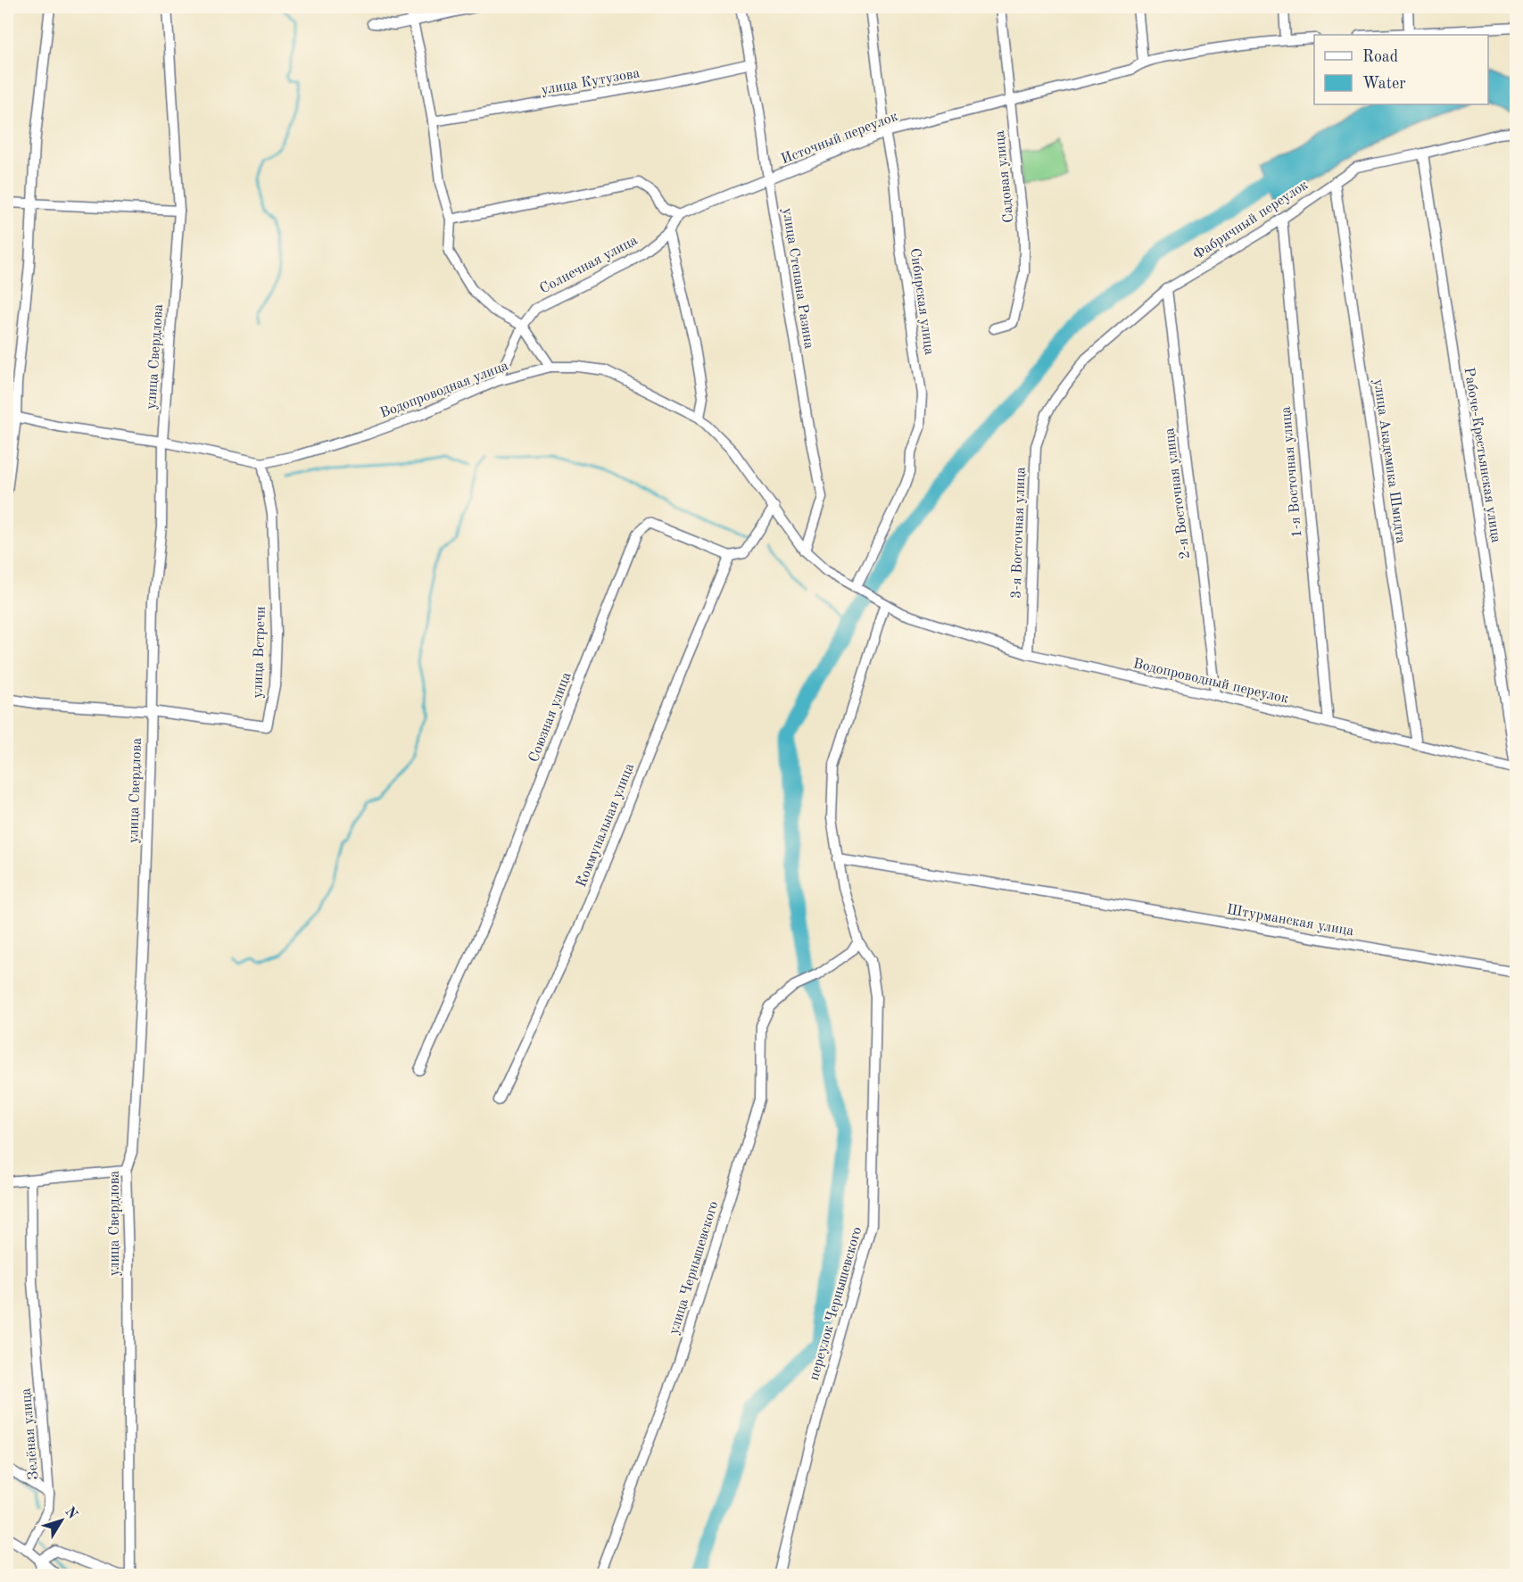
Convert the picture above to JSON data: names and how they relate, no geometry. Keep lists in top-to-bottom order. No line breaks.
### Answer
{"streets":{"street":["улица Кутузова","Источный переулок","Садовая улица","Фабричный переулок","Солнечная улица","улица Степана Разина","Сибирская улица","улица Свердлова","Водопроводная улица","Рабоче-Крестьянская улица","улица Академика Шмидта","1-я Восточная улица","2-я Восточная улица","3-я Восточная улица","улица Встречи","Водопроводный переулок","Союзная улица","Коммунальная улица","Штурманская улица","улица Чернышевского","переулок Чернышевского","Зелёная улица"]},"crossings":[["улица Кутузова","улица Степана Разина"],["Источный переулок","Садовая улица"],["Источный переулок","Солнечная улица"],["Источный переулок","улица Степана Разина"],["Источный переулок","Сибирская улица"],["Фабричный переулок","Рабоче-Крестьянская улица"],["Фабричный переулок","улица Академика Шмидта"],["Фабричный переулок","1-я Восточная улица"],["Фабричный переулок","2-я Восточная улица"],["Фабричный переулок","3-я Восточная улица"],["Солнечная улица","Водопроводная улица"],["улица Степана Разина","Водопроводная улица"],["Сибирская улица","Водопроводная улица"],["улица Свердлова","Водопроводная улица"],["улица Свердлова","улица Встречи"],["Водопроводная улица","улица Встречи"],["Водопроводная улица","Водопроводный переулок"],["Водопроводная улица","переулок Чернышевского"],["Рабоче-Крестьянская улица","Водопроводный переулок"],["улица Академика Шмидта","Водопроводный переулок"],["1-я Восточная улица","Водопроводный переулок"],["2-я Восточная улица","Водопроводный переулок"],["3-я Восточная улица","Водопроводный переулок"],["Союзная улица","Коммунальная улица"],["Штурманская улица","переулок Чернышевского"],["улица Чернышевского","переулок Чернышевского"]],"legend":["Road","Water"],"north":"top right"}
